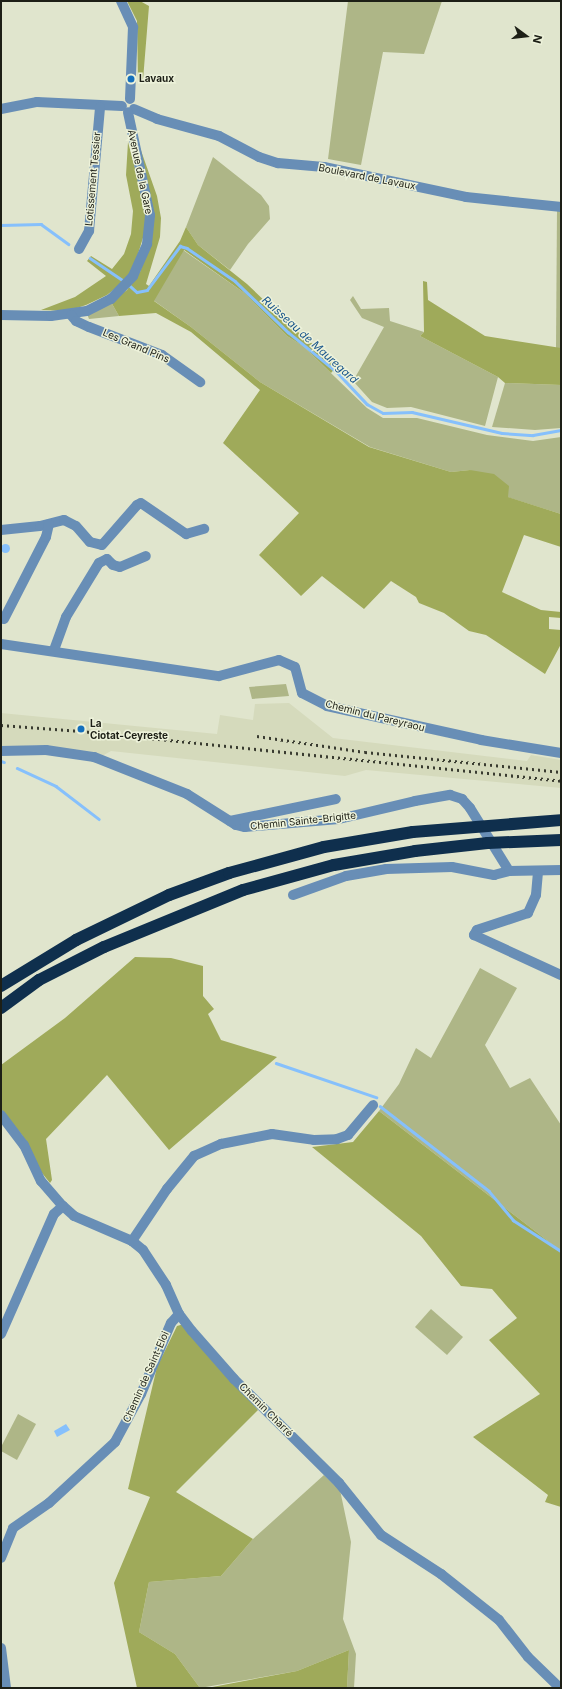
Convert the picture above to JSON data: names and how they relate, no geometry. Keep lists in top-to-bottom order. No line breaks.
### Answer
{"streets":{"street":["Avenue de la Gare","Boulevard de Lavaux","Lotissement Tessier","Les Grand Pins","Chemin du Pareyraou","Chemin Sainte-Brigitte","Chemin de Saint-Eloi","Chemin Charré"]},"crossings":[["Avenue de la Gare","Boulevard de Lavaux"],["Avenue de la Gare","Les Grand Pins"],["Boulevard de Lavaux","Lotissement Tessier"],["Chemin de Saint-Eloi","Chemin Charré"]],"water":["Ruisseau de Mauregard"],"places":["Lavaux","La Ciotat-Ceyreste"],"north":"right"}
